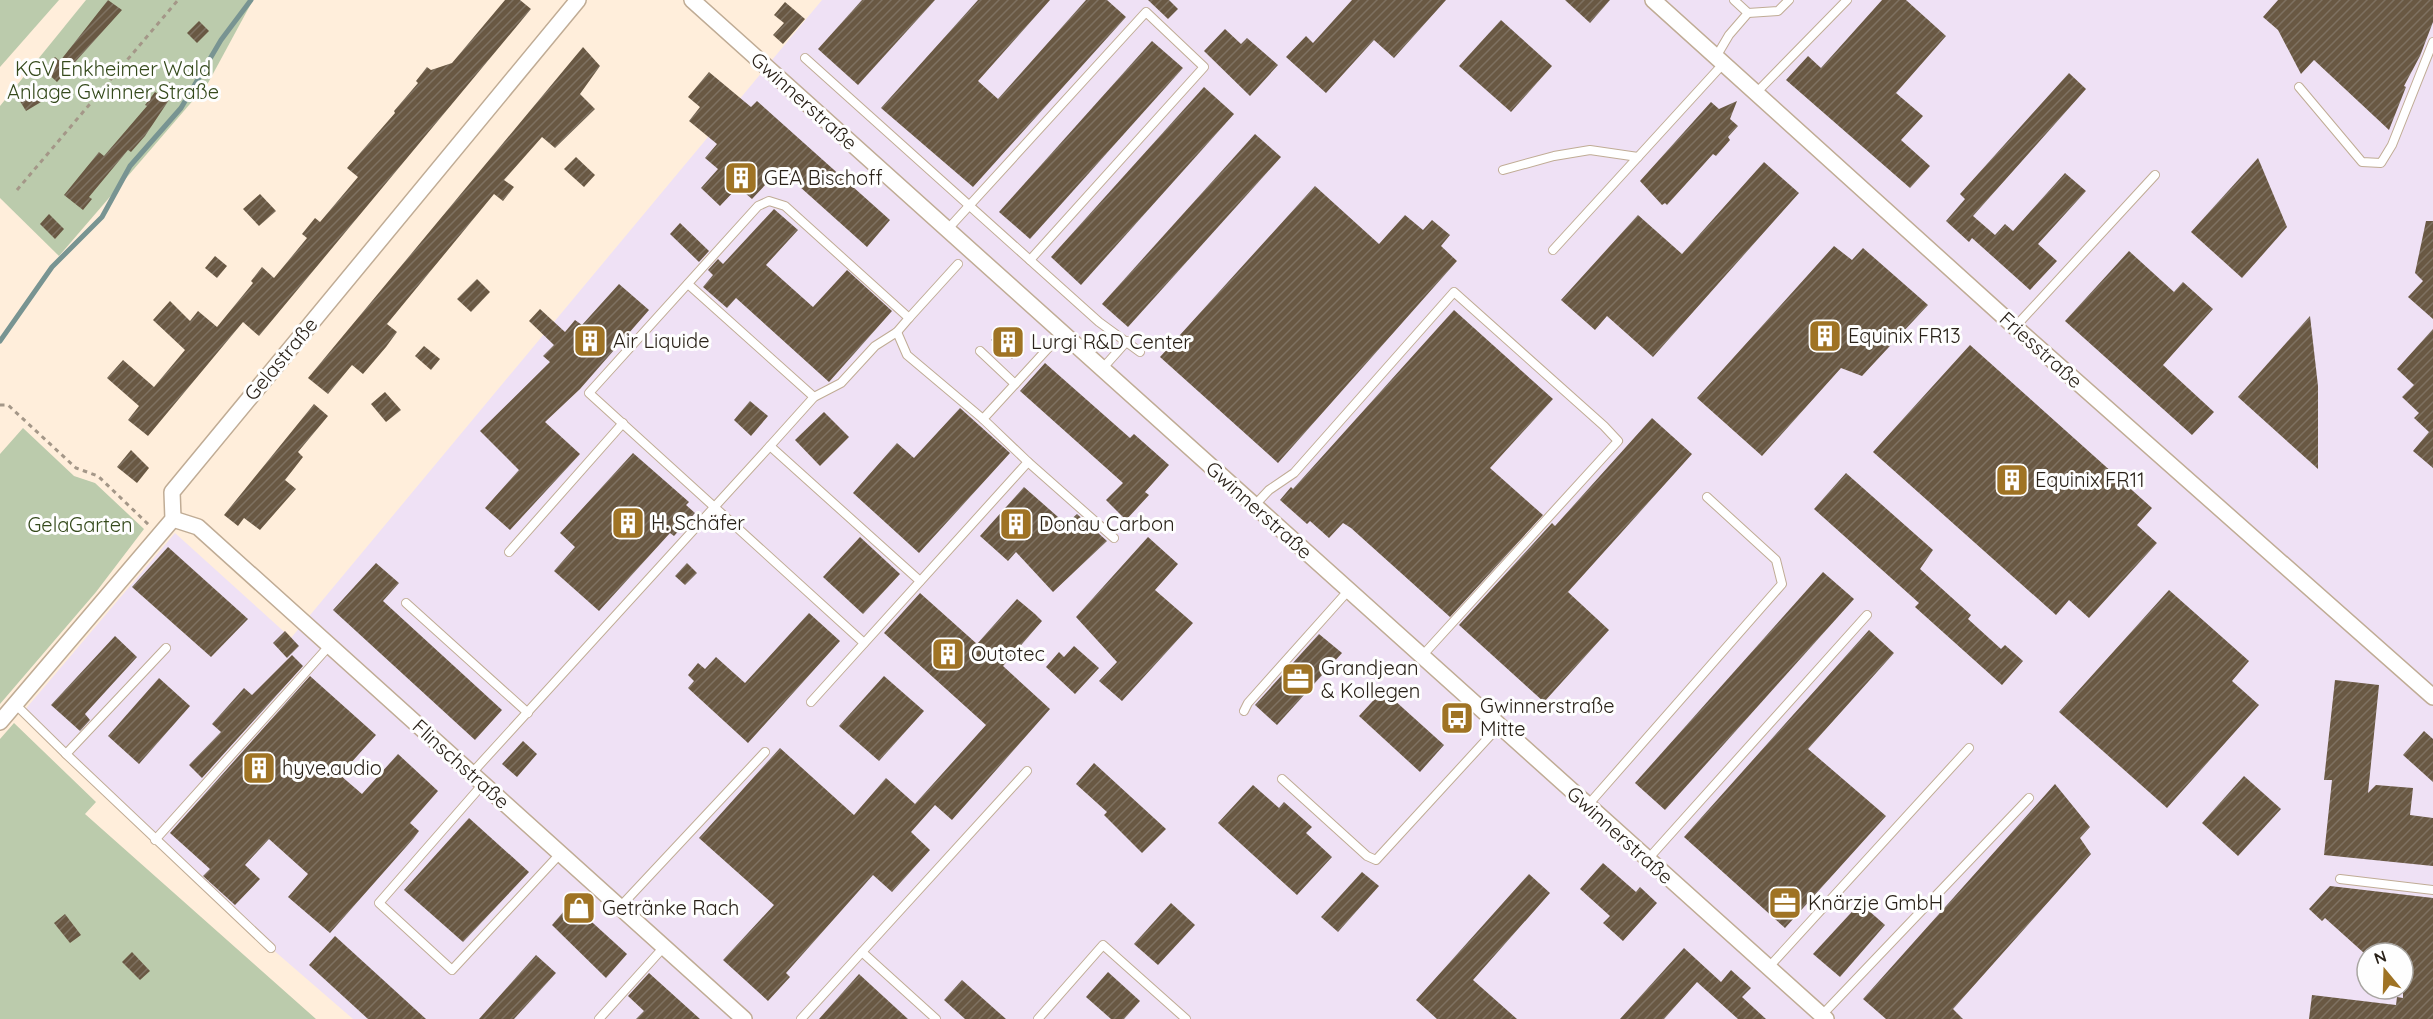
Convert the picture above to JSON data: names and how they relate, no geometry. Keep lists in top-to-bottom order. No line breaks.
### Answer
{"streets":{"street":["Gwinnerstraße","Friesstraße","Gelastraße","Flinschstraße"]},"crossings":[["Gelastraße","Flinschstraße"]],"parks":["KGV Enkheimer Wald Anlage Gwinner Straße","GelaGarten"],"places":{"building":["GEA Bischoff","Equinix FR13","Air Liquide","Lurgi R&D Center","Equinix FR11","H. Schäfer","Donau Carbon","Outotec","hyve.audio"],"office":["Grandjean & Kollegen","Knärzje GmbH"],"bus stop":["Gwinnerstraße Mitte"],"shop":["Getränke Rach"]},"north":"top"}
